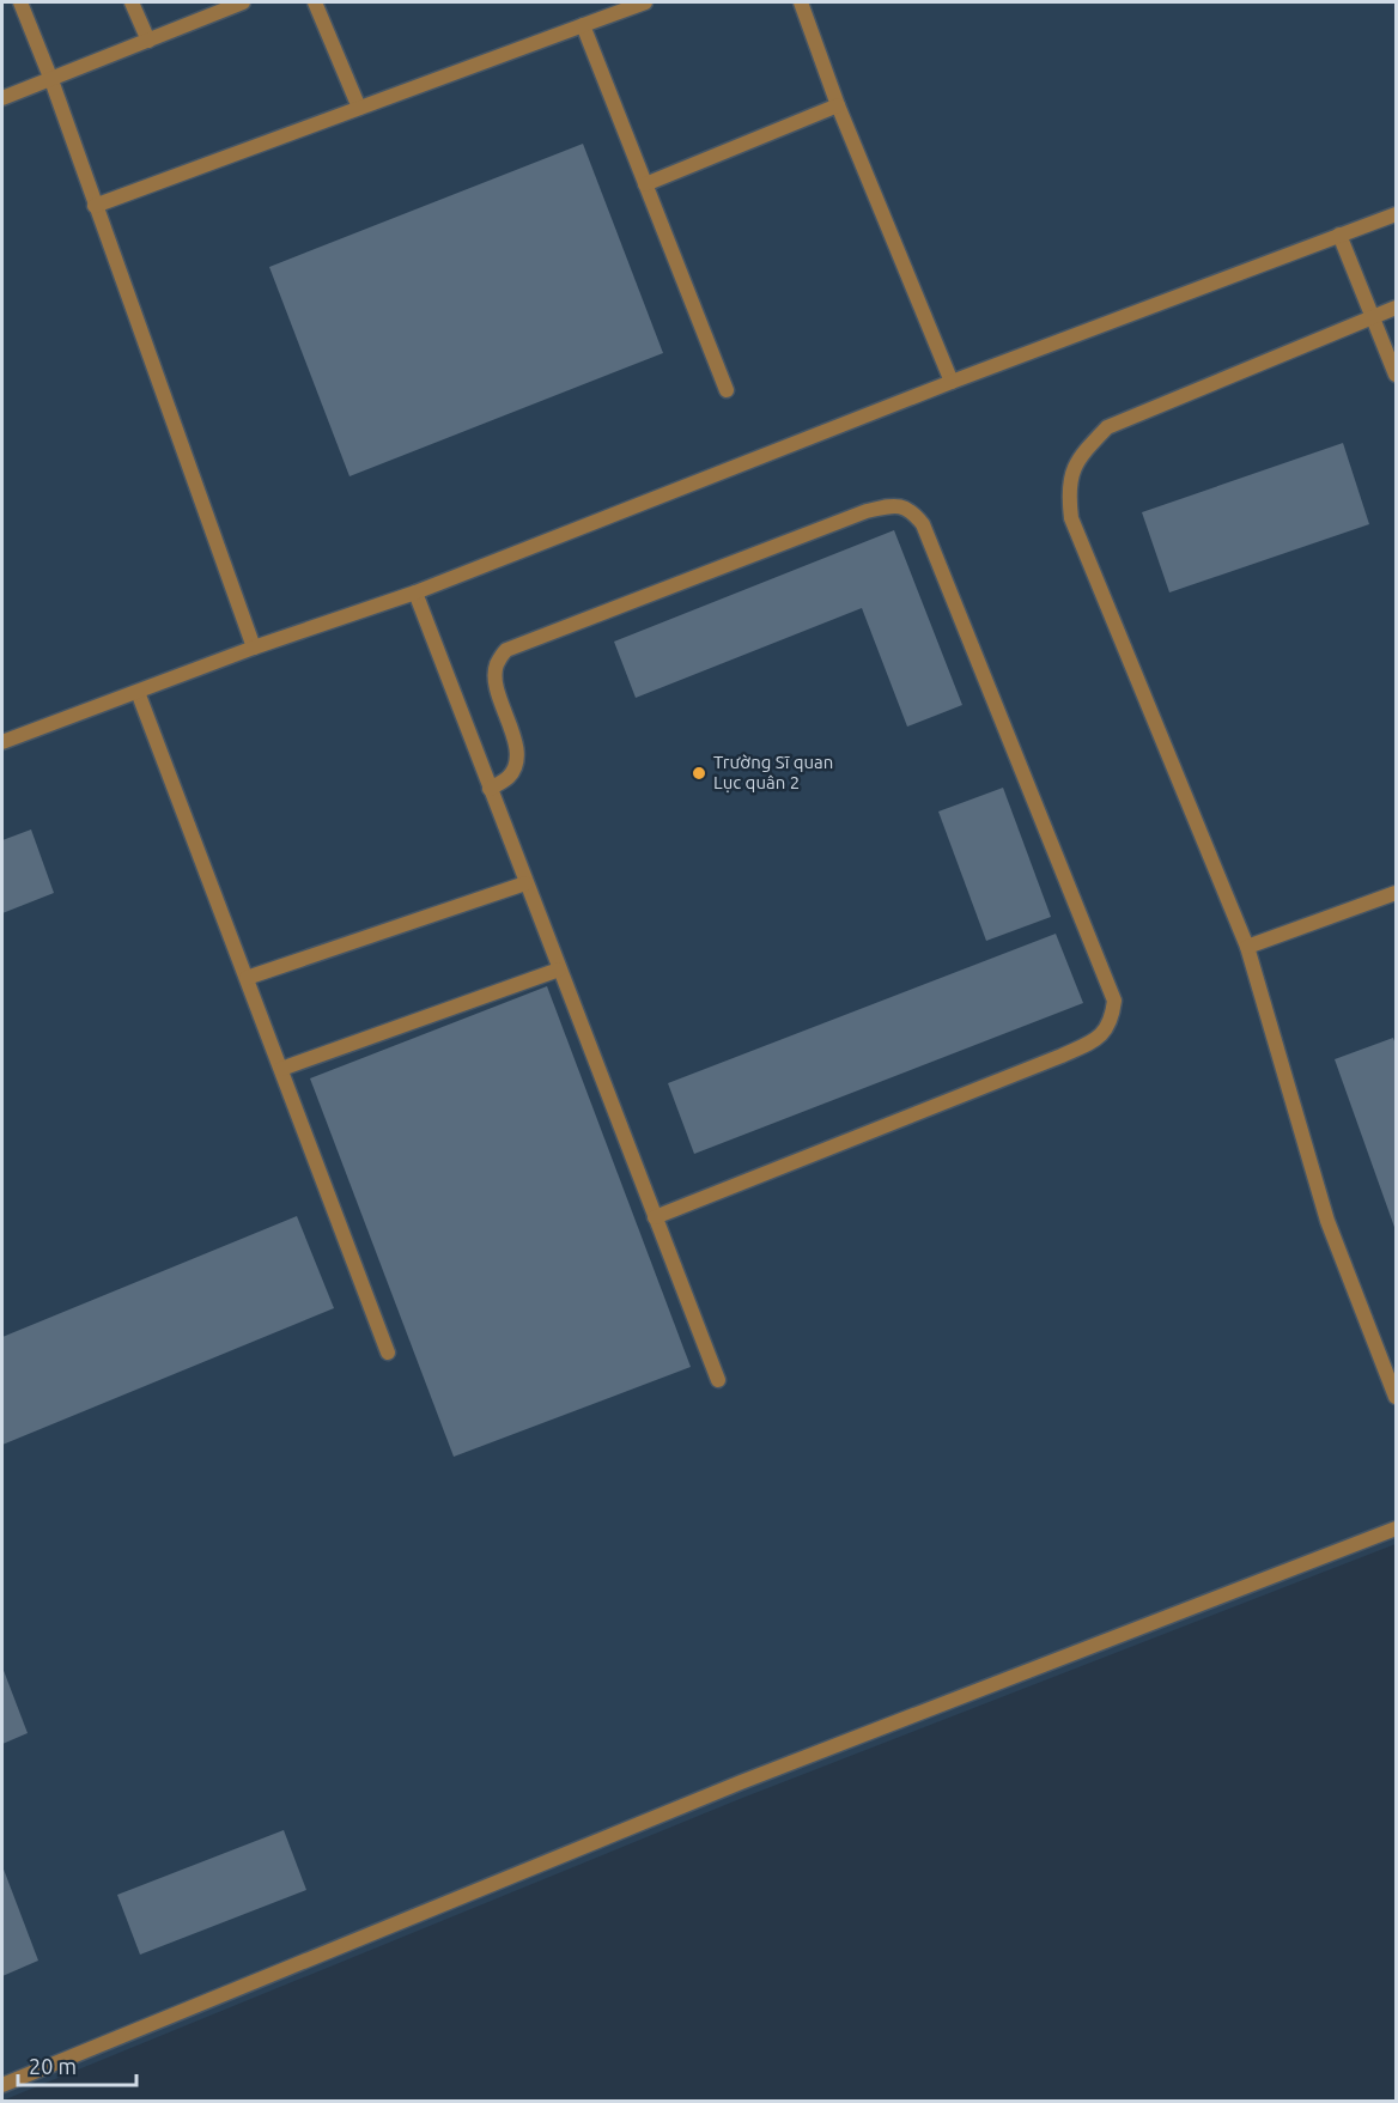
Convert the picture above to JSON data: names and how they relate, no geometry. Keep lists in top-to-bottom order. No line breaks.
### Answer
{"places":["Trường Sĩ quan Lục quân 2"],"scale_bar":"20 m"}
